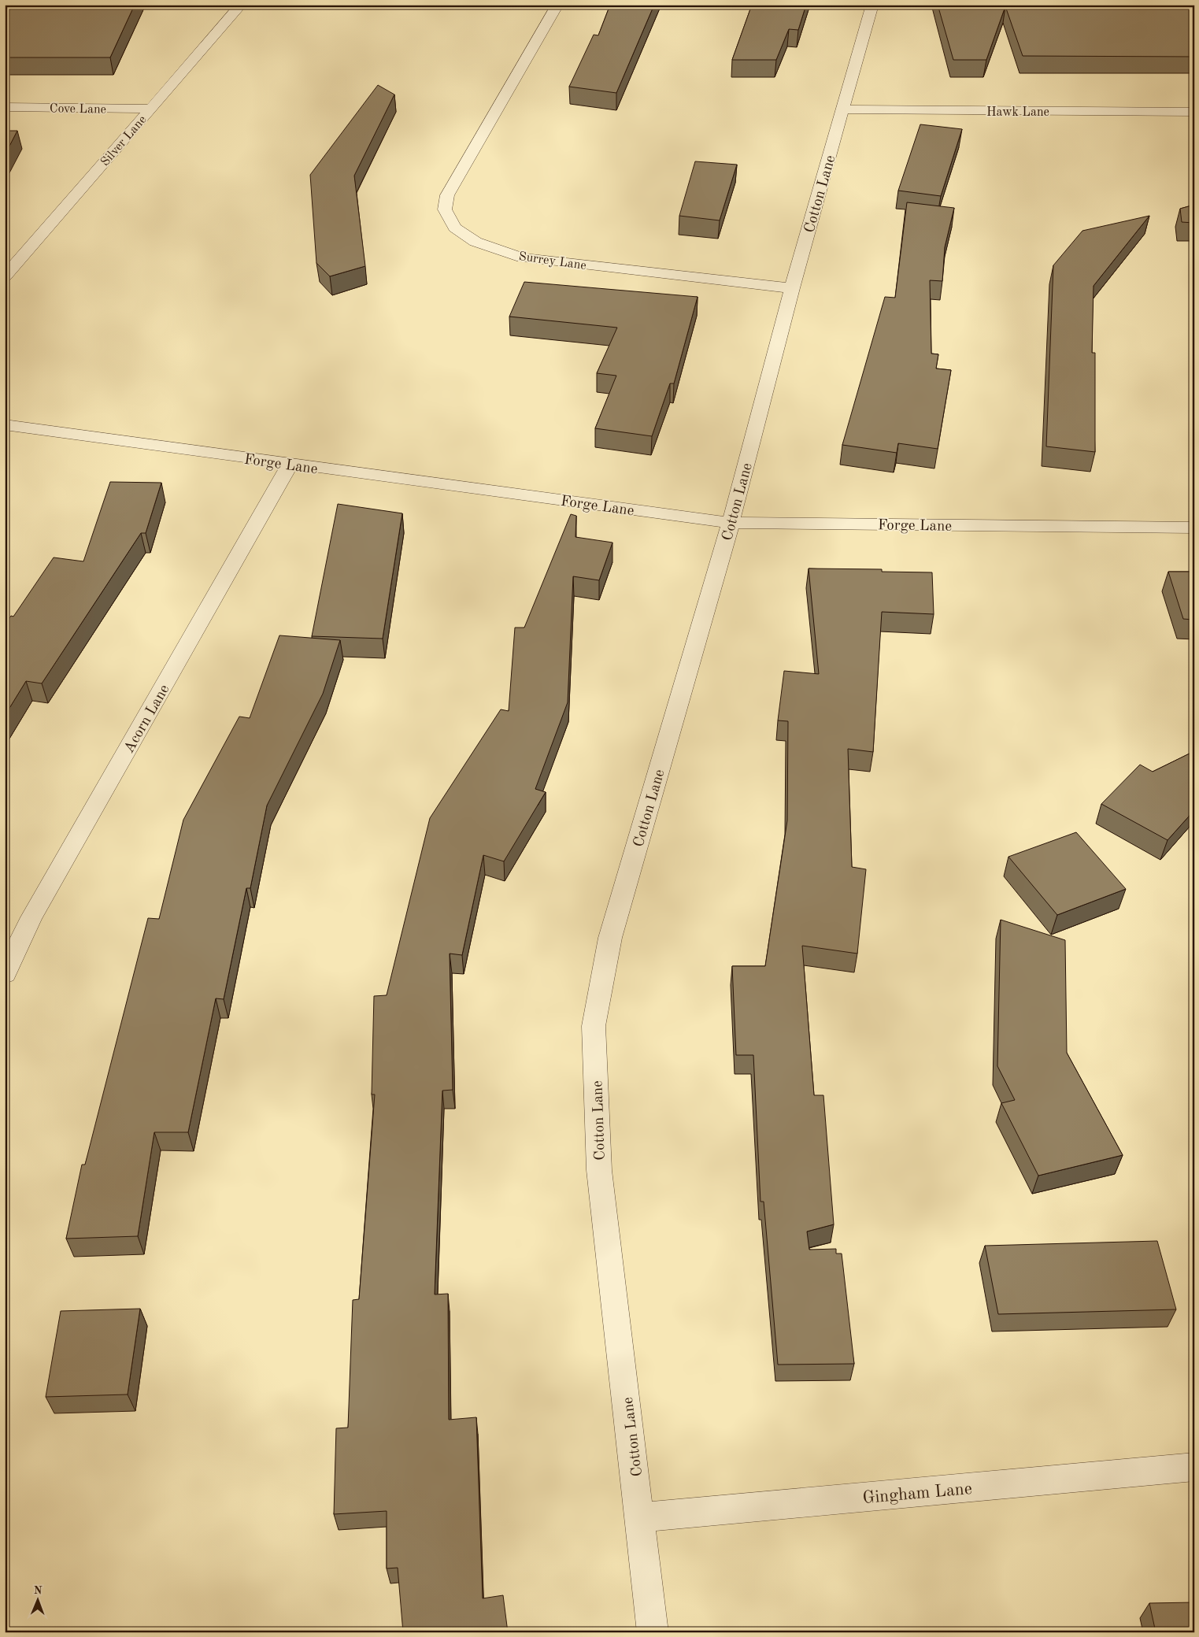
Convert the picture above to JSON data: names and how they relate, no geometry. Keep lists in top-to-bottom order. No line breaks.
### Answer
{"streets":{"street":["Cove Lane","Hawk Lane","Silver Lane","Cotton Lane","Surrey Lane","Forge Lane","Acorn Lane","Gingham Lane"]},"crossings":[["Cove Lane","Silver Lane"],["Hawk Lane","Cotton Lane"],["Cotton Lane","Surrey Lane"],["Cotton Lane","Forge Lane"],["Cotton Lane","Gingham Lane"],["Forge Lane","Acorn Lane"]],"north":"top"}
